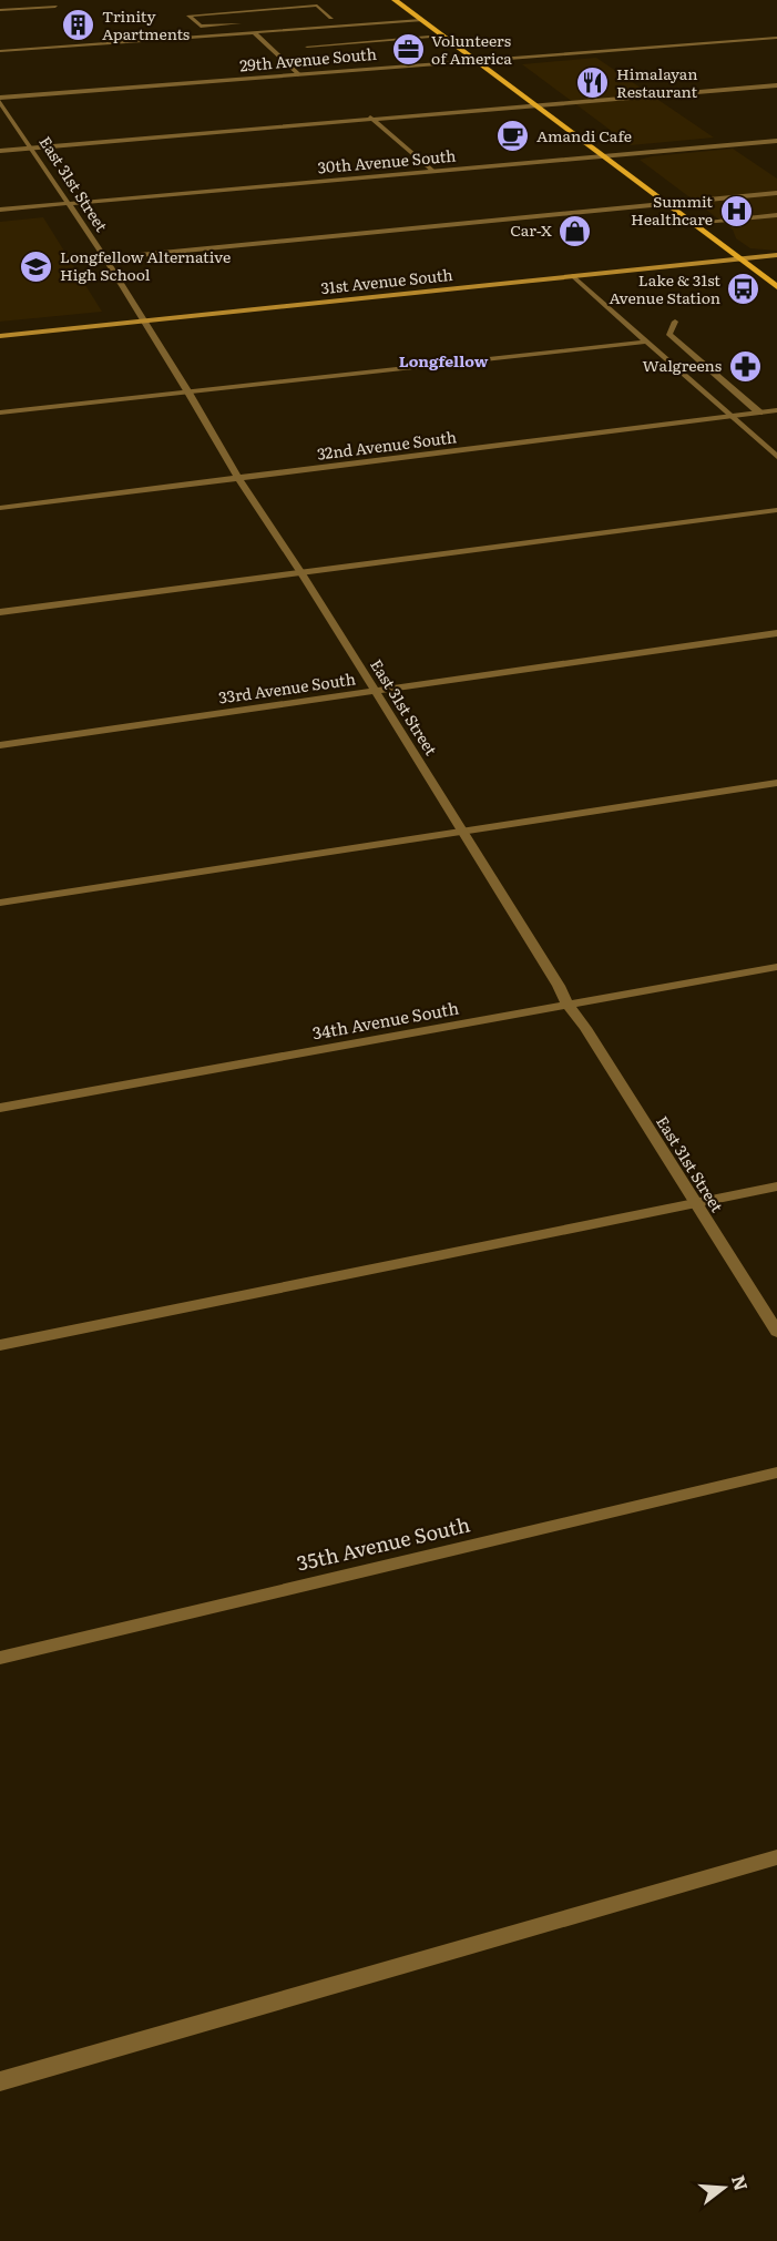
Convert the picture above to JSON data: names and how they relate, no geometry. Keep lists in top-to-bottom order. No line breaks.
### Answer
{"streets":{"street":["29th Avenue South","30th Avenue South","East 31st Street","31st Avenue South","32nd Avenue South","33rd Avenue South","34th Avenue South","35th Avenue South"]},"crossings":[["29th Avenue South","East 31st Street"],["30th Avenue South","East 31st Street"],["East 31st Street","31st Avenue South"],["East 31st Street","32nd Avenue South"],["East 31st Street","33rd Avenue South"],["East 31st Street","34th Avenue South"]],"districts":["Longfellow"],"places":{"building":["Trinity Apartments"],"office":["Volunteers of America"],"restaurant":["Himalayan Restaurant"],"cafe":["Amandi Cafe"],"hospital":["Summit Healthcare"],"shop":["Car-X"],"school or university":["Longfellow Alternative High School"],"bus stop":["Lake & 31st Avenue Station"],"pharmacy":["Walgreens"]},"north":"right"}
